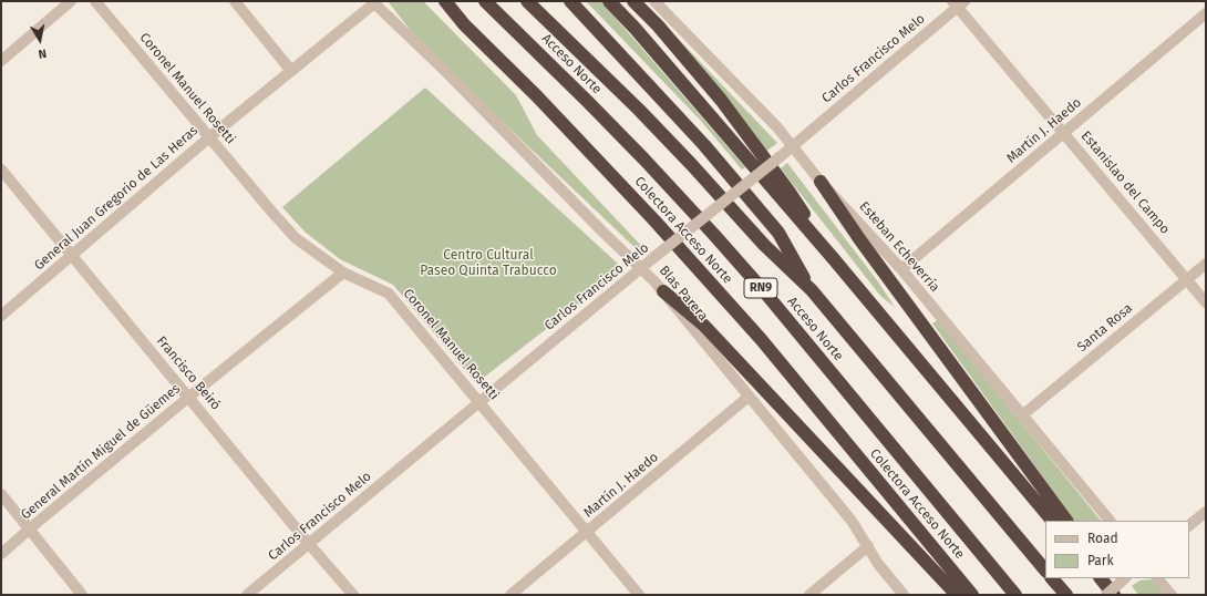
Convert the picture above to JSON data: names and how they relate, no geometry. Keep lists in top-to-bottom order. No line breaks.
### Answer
{"streets":{"highway":["Acceso Norte","Colectora Acceso Norte","RN9"],"street":["Carlos Francisco Melo","Coronel Manuel Rosetti","Martín J. Haedo","Estanislao del Campo","General Juan Gregorio de Las Heras","Esteban Echeverría","Blas Parera","Santa Rosa","Francisco Beiró","General Martín Miguel de Güemes"]},"crossings":[["Carlos Francisco Melo","Coronel Manuel Rosetti"],["Carlos Francisco Melo","Estanislao del Campo"],["Carlos Francisco Melo","Esteban Echeverría"],["Carlos Francisco Melo","Blas Parera"],["Carlos Francisco Melo","Francisco Beiró"],["Coronel Manuel Rosetti","Martín J. Haedo"],["Coronel Manuel Rosetti","General Juan Gregorio de Las Heras"],["Coronel Manuel Rosetti","General Martín Miguel de Güemes"],["Martín J. Haedo","Estanislao del Campo"],["Martín J. Haedo","Esteban Echeverría"],["Martín J. Haedo","Blas Parera"],["Estanislao del Campo","Santa Rosa"],["General Juan Gregorio de Las Heras","Blas Parera"],["General Juan Gregorio de Las Heras","Francisco Beiró"],["Esteban Echeverría","Santa Rosa"],["Francisco Beiró","General Martín Miguel de Güemes"]],"parks":["Centro Cultural Paseo Quinta Trabucco"],"legend":["Road","Park"],"north":"bottom"}
